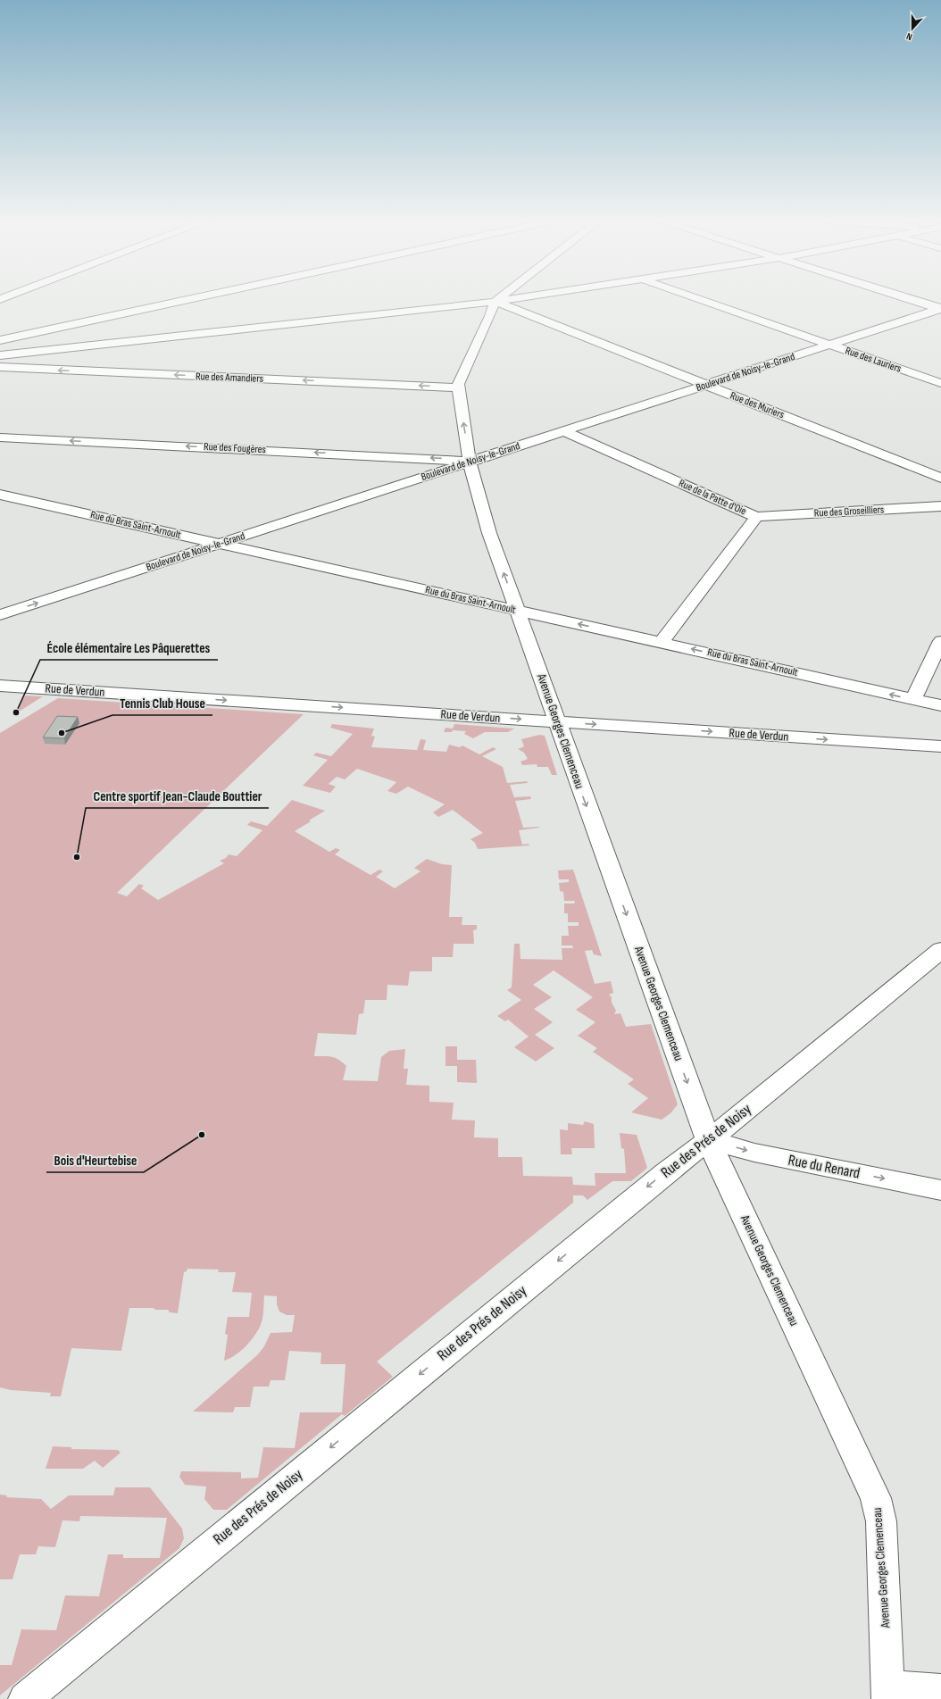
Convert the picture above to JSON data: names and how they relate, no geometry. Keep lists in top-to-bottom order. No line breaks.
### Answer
{"streets":{"street":["Rue des Lauriers","Boulevard de Noisy-le-Grand","Rue des Amandiers","Rue des Muriers","Rue des Fougères","Rue de la Patte d'Oie","Rue des Groseilliers","Rue du Bras Saint-Arnoult","Rue de Verdun","Avenue Georges Clemenceau","Rue des Prés de Noisy","Rue du Renard"]},"crossings":[["Rue des Lauriers","Boulevard de Noisy-le-Grand"],["Boulevard de Noisy-le-Grand","Rue des Muriers"],["Boulevard de Noisy-le-Grand","Rue des Fougères"],["Boulevard de Noisy-le-Grand","Rue de la Patte d'Oie"],["Boulevard de Noisy-le-Grand","Rue du Bras Saint-Arnoult"],["Boulevard de Noisy-le-Grand","Avenue Georges Clemenceau"],["Rue des Amandiers","Avenue Georges Clemenceau"],["Rue des Muriers","Avenue Georges Clemenceau"],["Rue des Fougères","Avenue Georges Clemenceau"],["Rue de la Patte d'Oie","Rue des Groseilliers"],["Rue de la Patte d'Oie","Rue du Bras Saint-Arnoult"],["Rue du Bras Saint-Arnoult","Avenue Georges Clemenceau"],["Rue de Verdun","Avenue Georges Clemenceau"],["Avenue Georges Clemenceau","Rue des Prés de Noisy"],["Avenue Georges Clemenceau","Rue du Renard"],["Rue des Prés de Noisy","Rue du Renard"]],"one_way":["Rue du Bras Saint-Arnoult","Rue de Verdun","Rue des Prés de Noisy","Rue du Renard"],"places":["École élémentaire Les Pâquerettes","Tennis Club House","Centre sportif Jean-Claude Bouttier","Bois d'Heurtebise"],"north":"bottom"}
